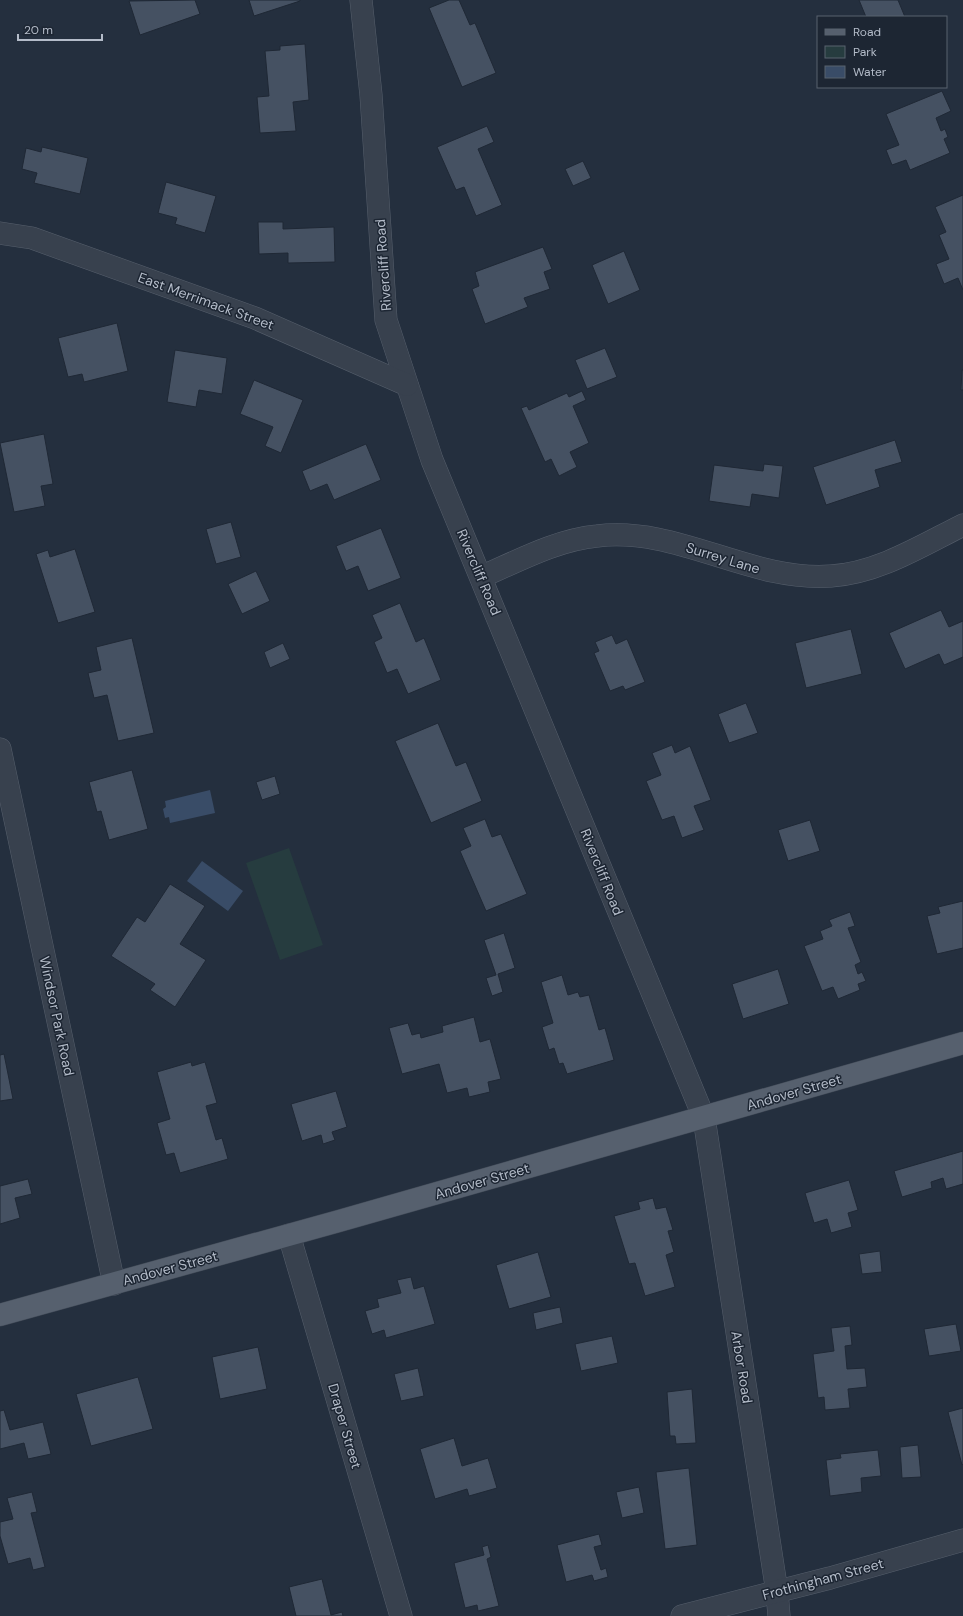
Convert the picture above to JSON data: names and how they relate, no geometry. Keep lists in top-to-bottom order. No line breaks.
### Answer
{"streets":{"main road":["Andover Street"],"street":["Rivercliff Road","East Merrimack Street","Surrey Lane","Windsor Park Road","Arbor Road","Draper Street","Frothingham Street"]},"crossings":[["Rivercliff Road","East Merrimack Street"],["Rivercliff Road","Surrey Lane"],["Rivercliff Road","Andover Street"],["Rivercliff Road","Arbor Road"],["Windsor Park Road","Andover Street"],["Andover Street","Arbor Road"],["Andover Street","Draper Street"],["Arbor Road","Frothingham Street"]],"legend":["Road","Park","Water"],"scale_bar":"20 m"}
